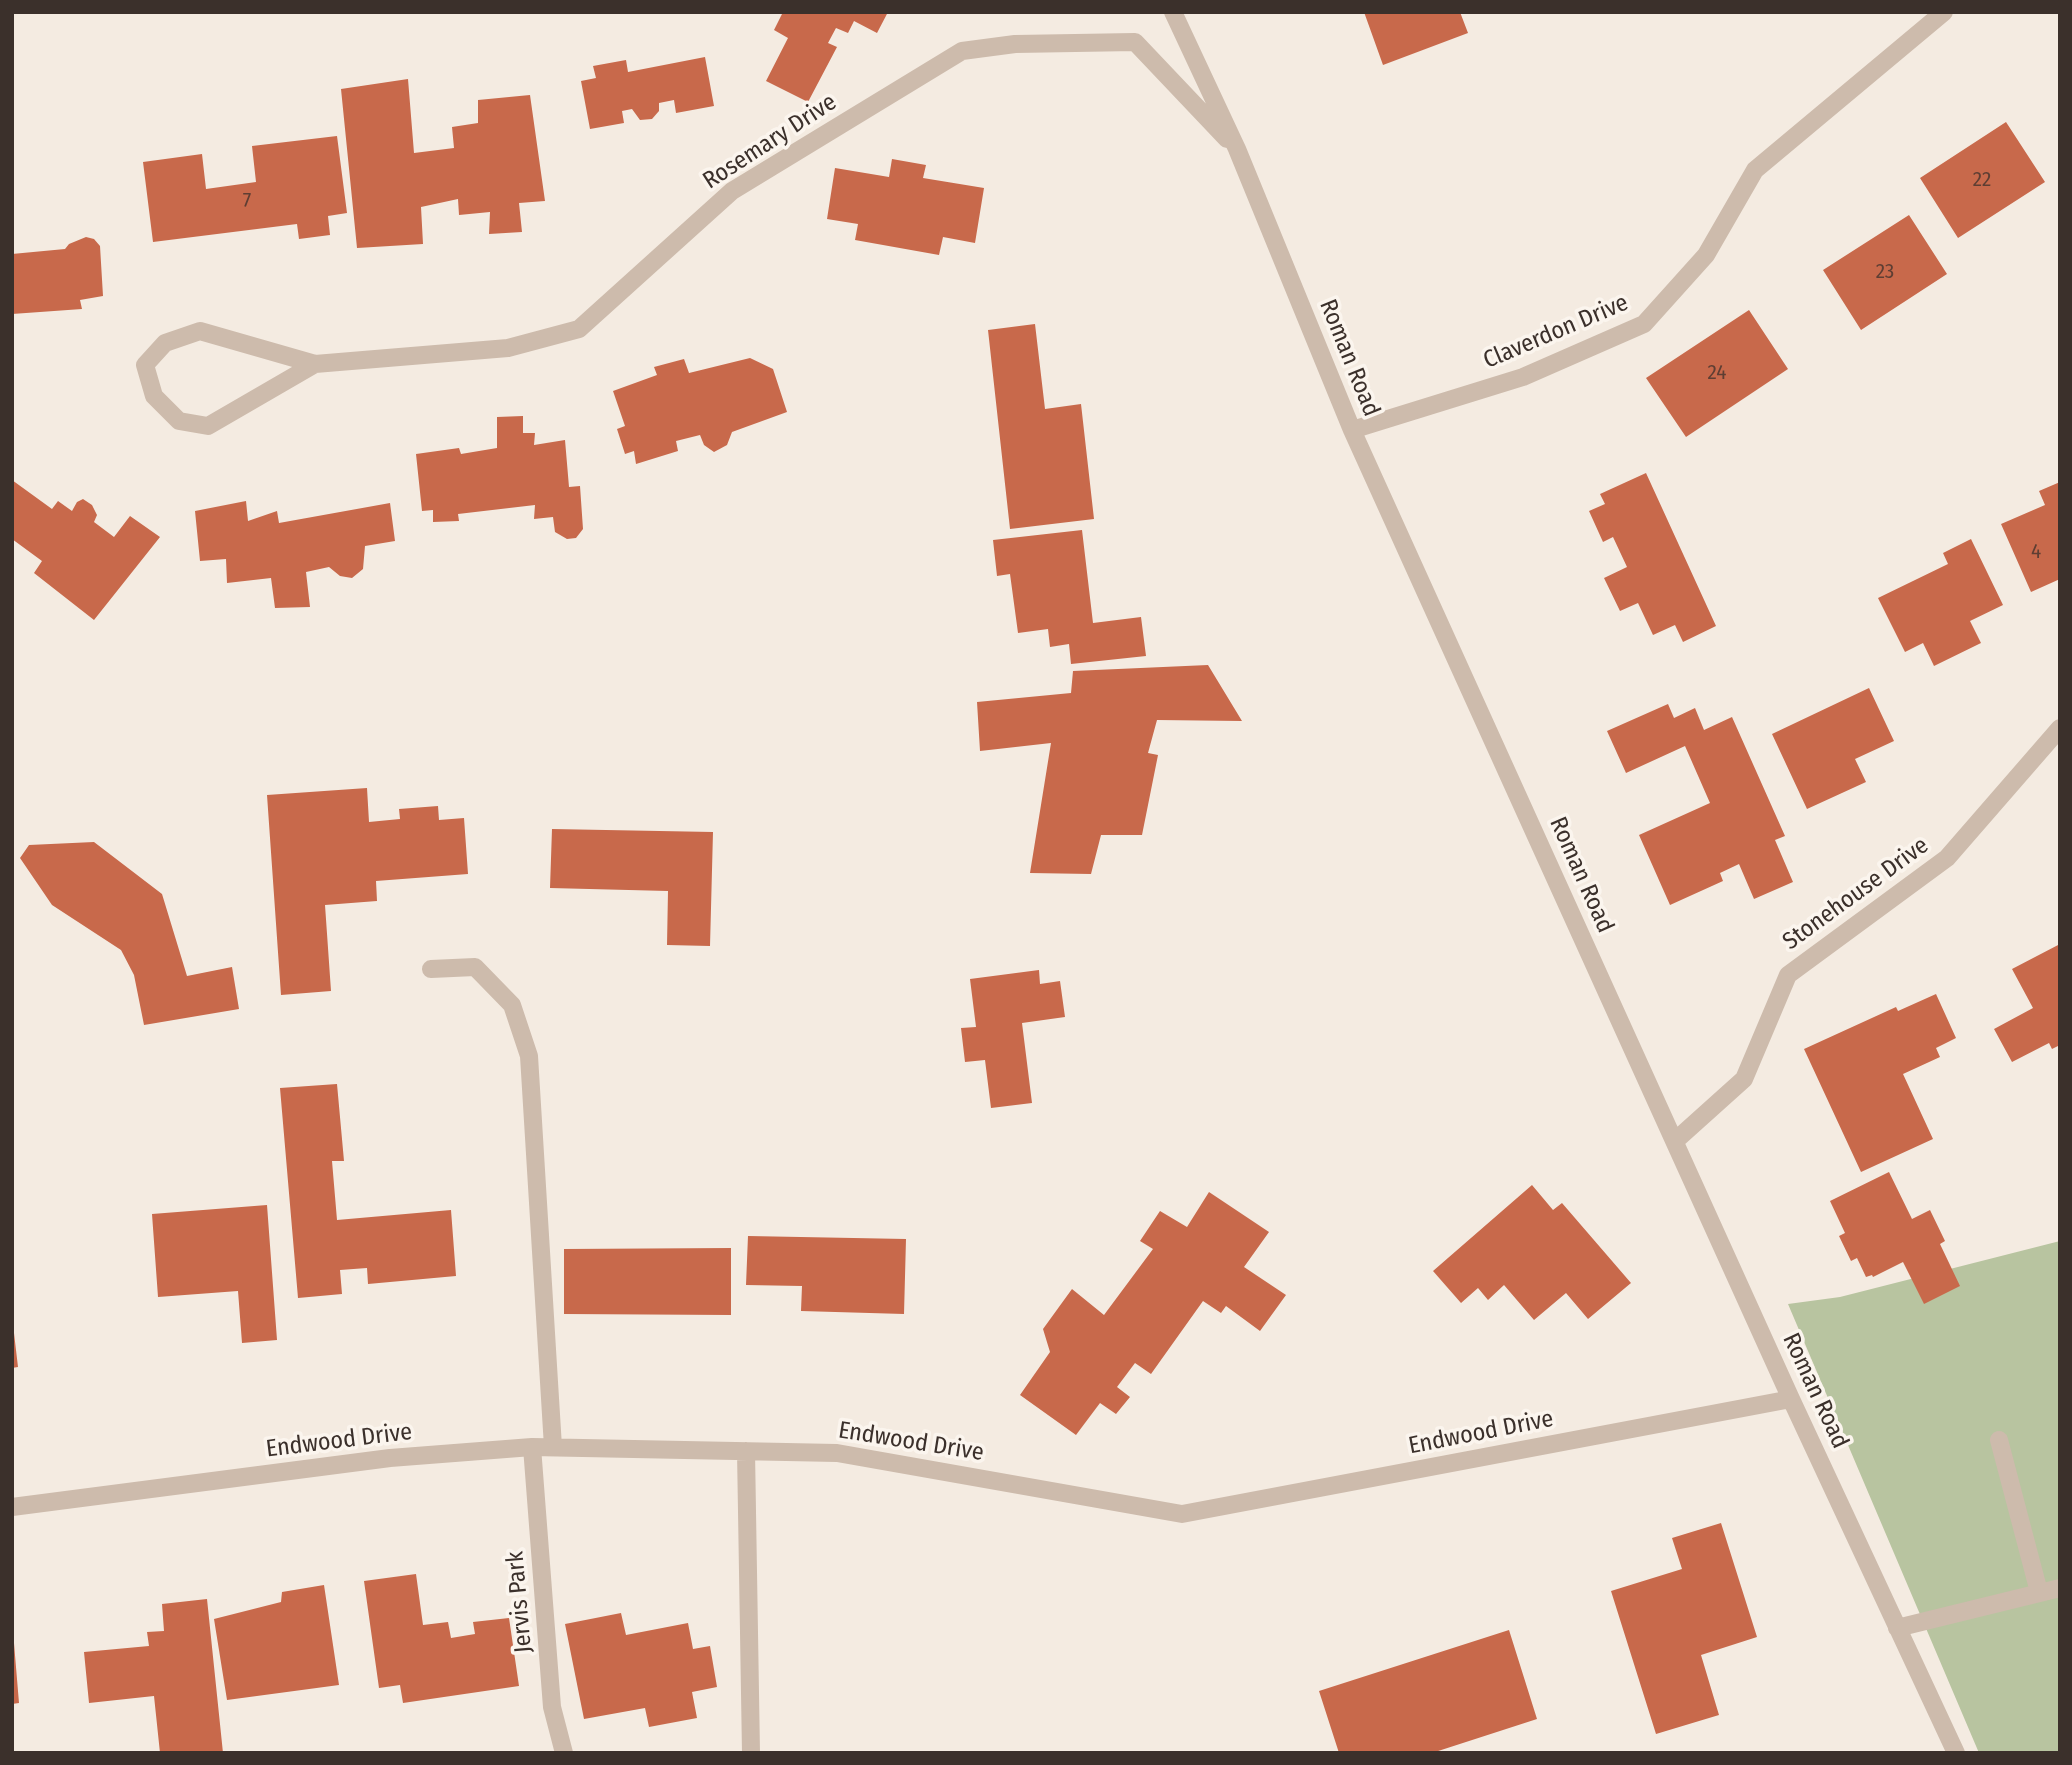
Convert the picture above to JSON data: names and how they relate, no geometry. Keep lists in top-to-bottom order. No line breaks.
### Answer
{"streets":{"street":["Rosemary Drive","Claverdon Drive","Roman Road","Stonehouse Drive","Endwood Drive","Jervis Park"]},"crossings":[["Rosemary Drive","Roman Road"],["Claverdon Drive","Roman Road"],["Roman Road","Stonehouse Drive"],["Roman Road","Endwood Drive"],["Endwood Drive","Jervis Park"]],"house_numbers":["22","7","23","24","4"]}
